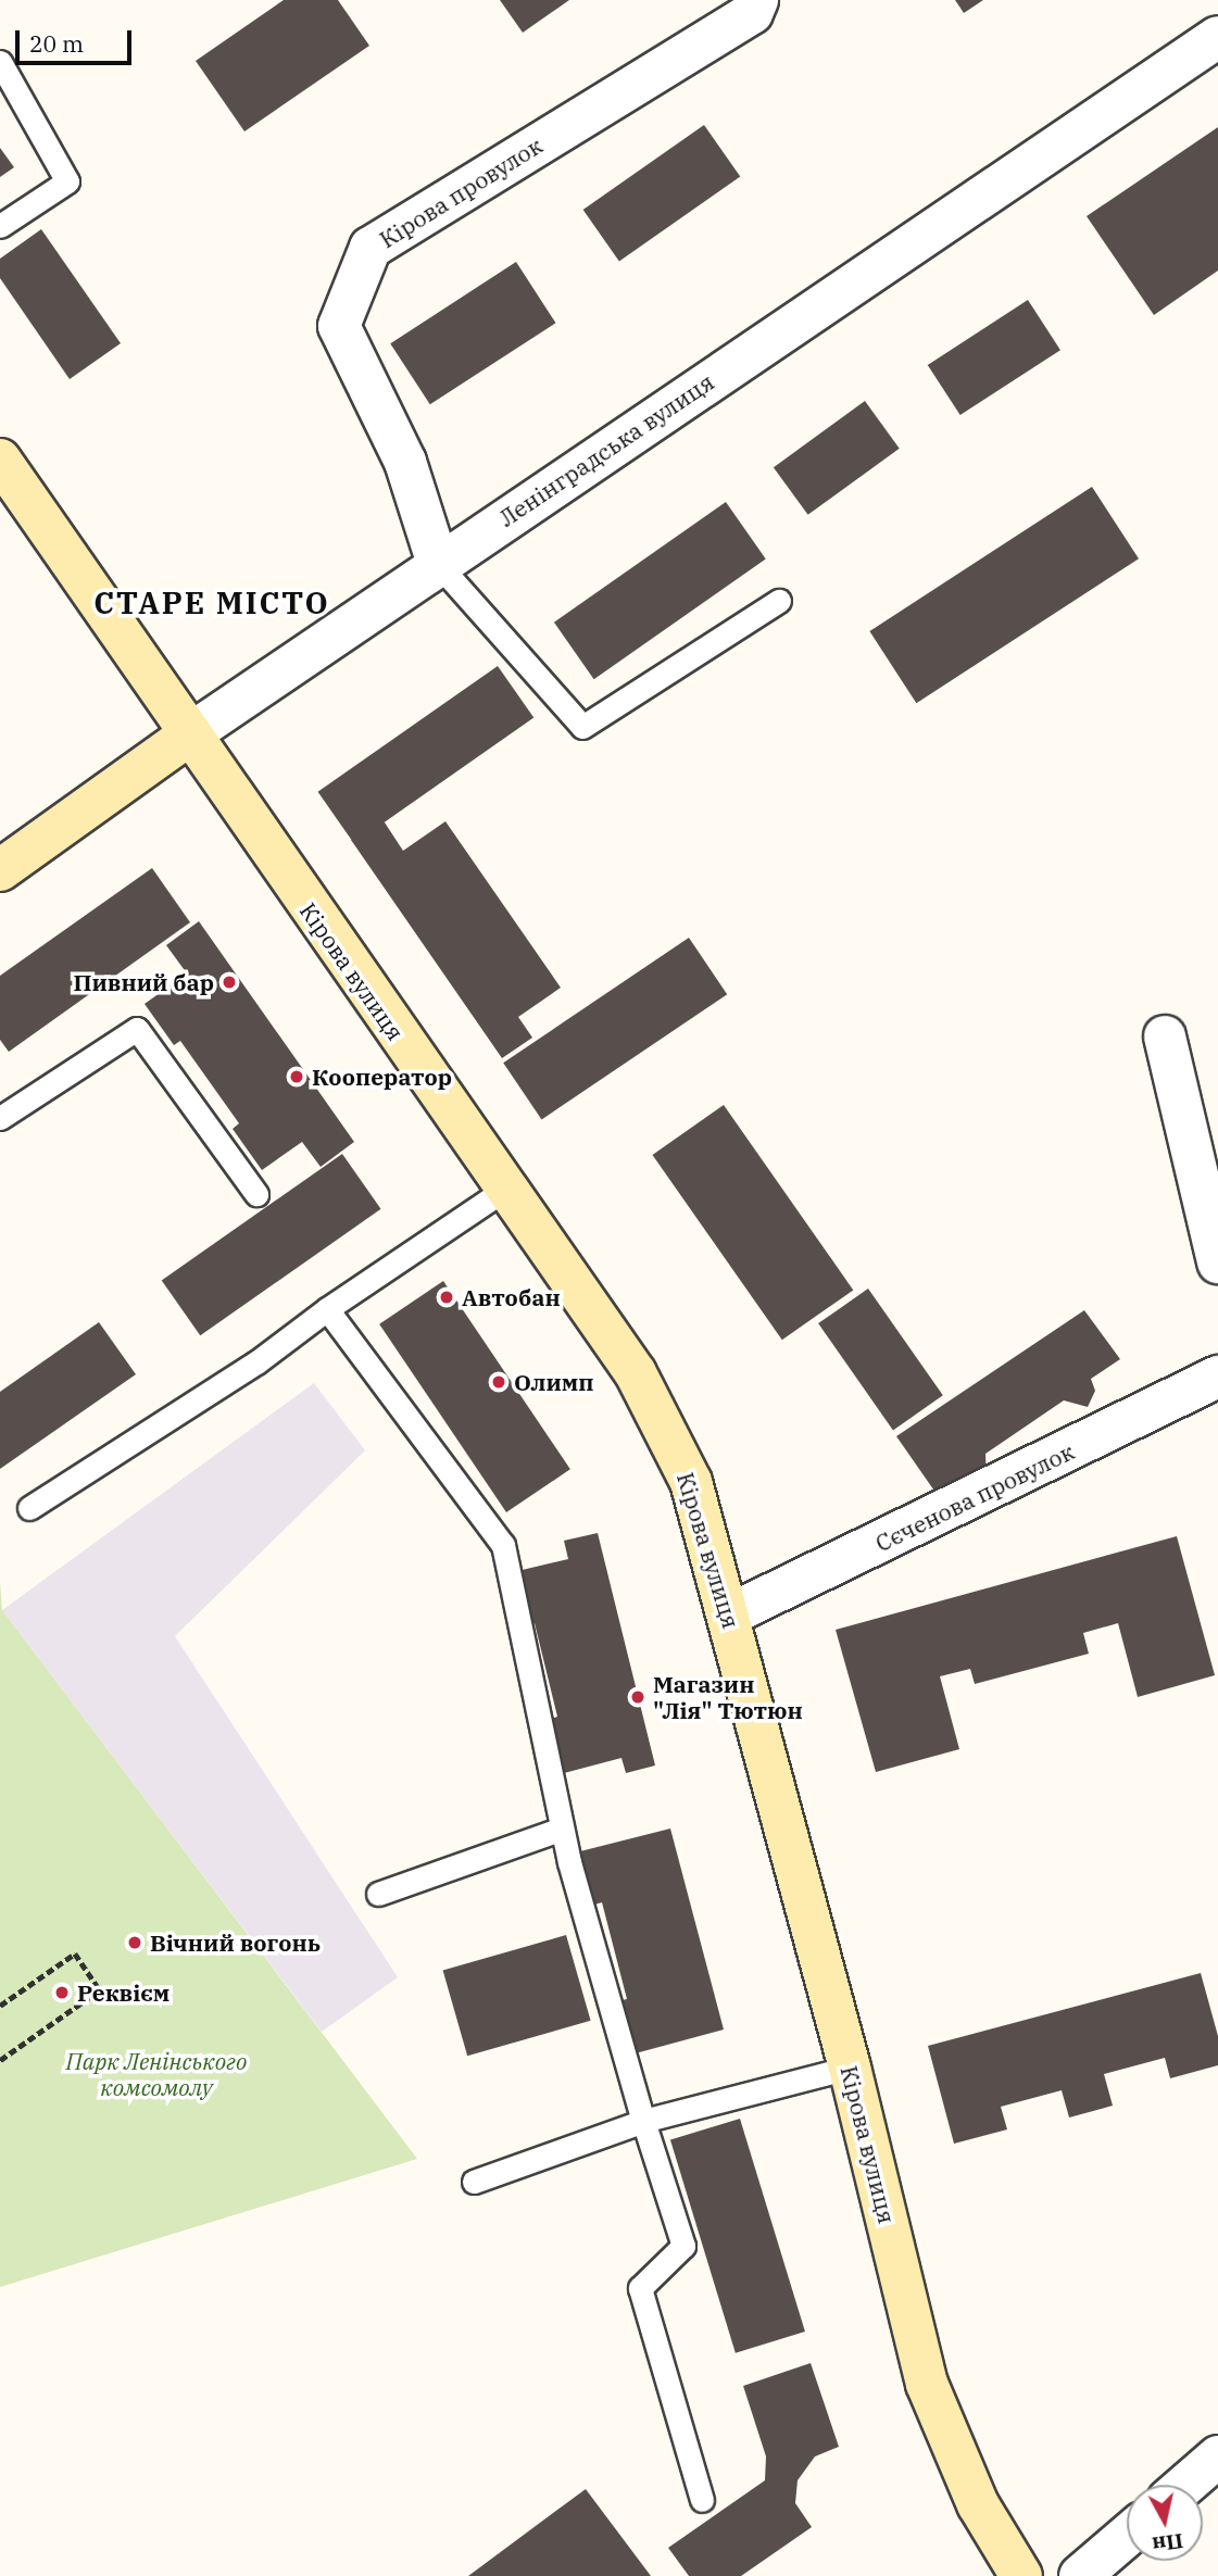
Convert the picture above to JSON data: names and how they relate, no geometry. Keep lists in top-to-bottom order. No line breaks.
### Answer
{"streets":{"main road":["Ленінградська вулиця","Кірова вулиця"],"street":["Кірова провулок","Сєченова провулок"]},"crossings":[["Кірова провулок","Ленінградська вулиця"],["Ленінградська вулиця","Кірова вулиця"],["Кірова вулиця","Сєченова провулок"]],"districts":["СТАРЕ МІСТО"],"parks":["Парк Ленінського комсомолу"],"places":["Пивний бар","Кооператор","Автобан","Олимп","Магазин \"Лія\" Тютюн","Вічний вогонь","Реквієм"],"scale_bar":"20 m","north":"bottom"}
